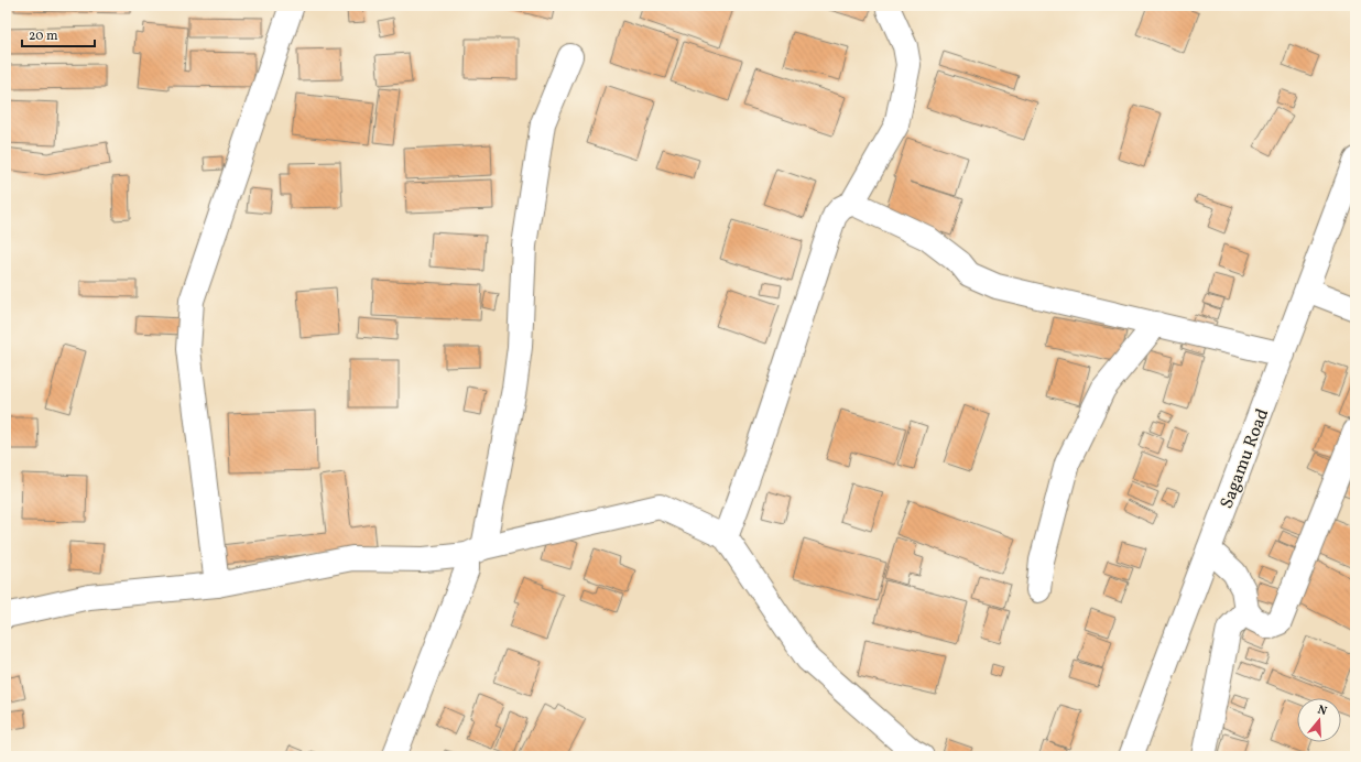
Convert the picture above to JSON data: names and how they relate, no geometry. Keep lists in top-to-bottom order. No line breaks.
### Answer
{"streets":{"main road":["Sagamu Road"]},"scale_bar":"20 m","north":"top"}
